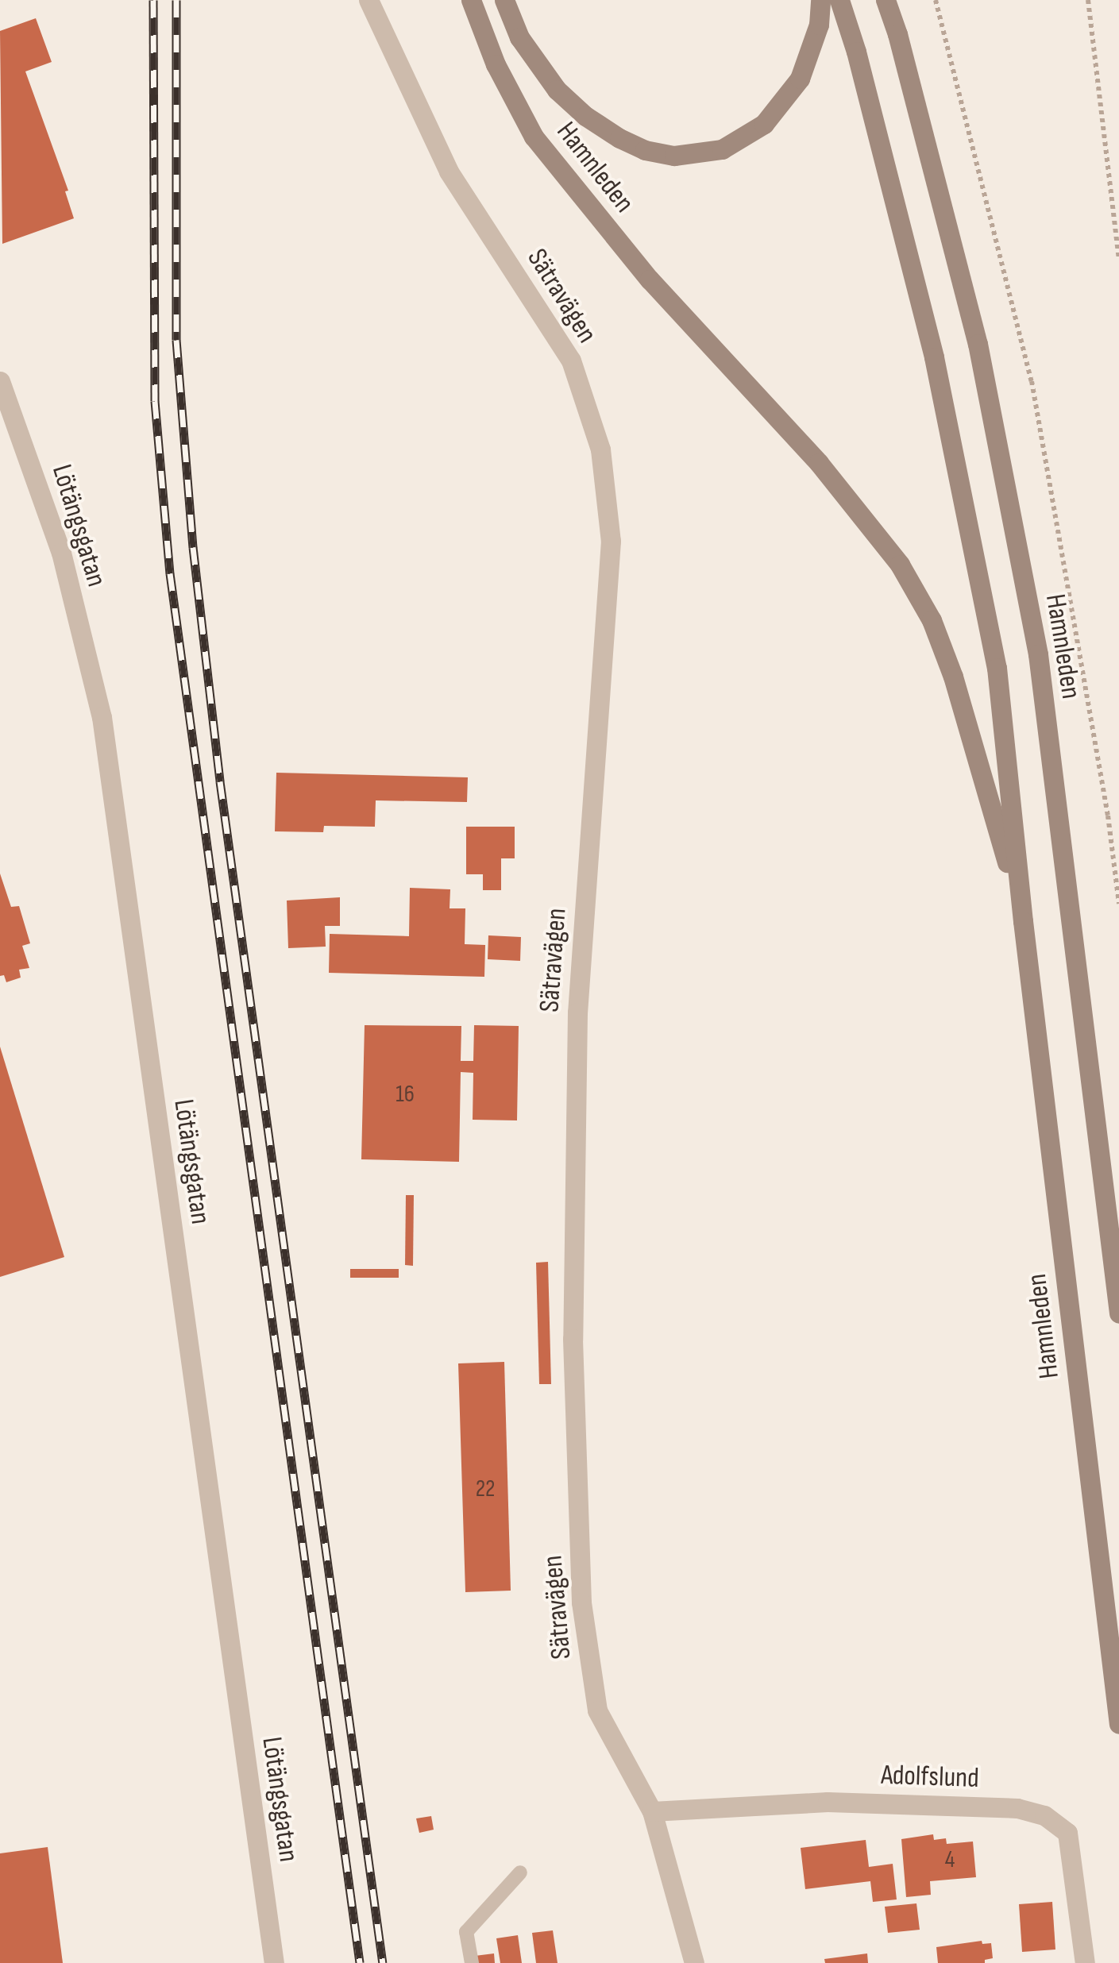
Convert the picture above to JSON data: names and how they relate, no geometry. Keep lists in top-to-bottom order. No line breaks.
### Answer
{"streets":{"main road":["Hamnleden"],"street":["Sätravägen","Lötängsgatan","Adolfslund"]},"crossings":[["Sätravägen","Adolfslund"]],"house_numbers":["16","22","4"]}
